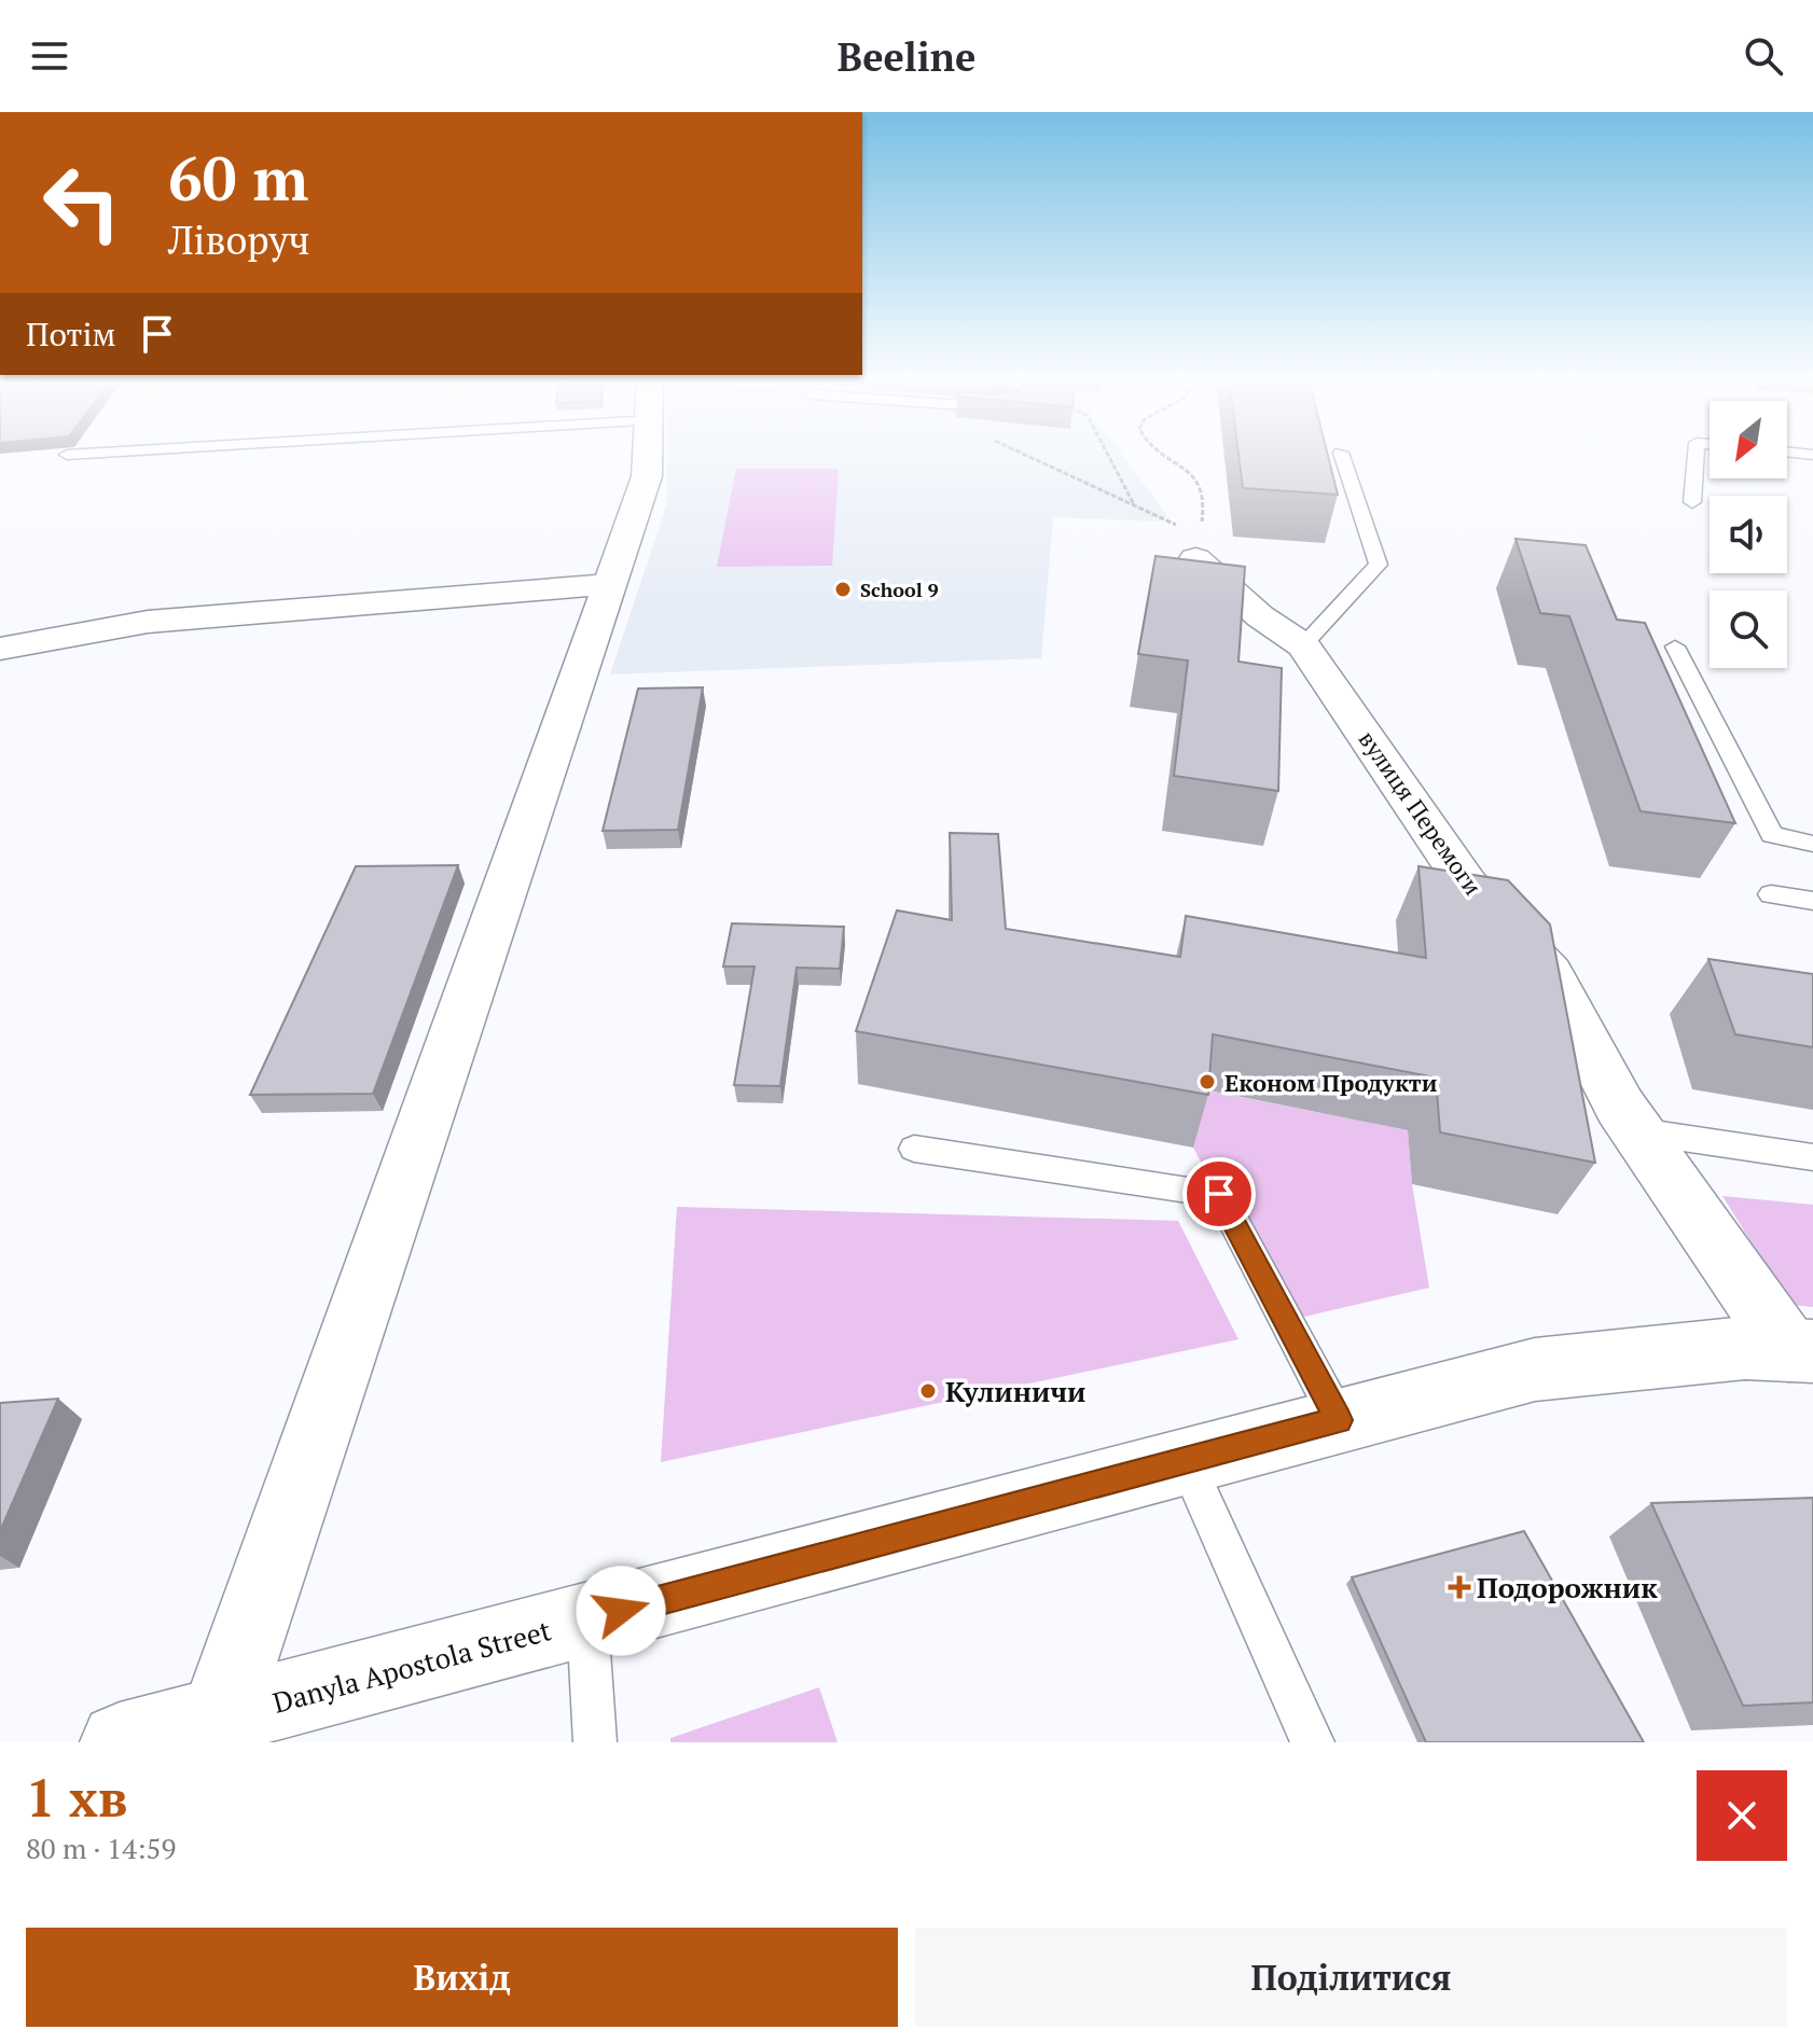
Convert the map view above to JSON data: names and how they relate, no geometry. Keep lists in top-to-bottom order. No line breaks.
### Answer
{"streets":{"street":["вулиця Перемоги","Danyla Apostola Street"]},"crossings":[["вулиця Перемоги","Danyla Apostola Street"]],"places":{"other":["School 9","Економ Продукти","Кулиничи"],"health":["Подорожник"]},"north":"bottom left","page":{"header":"Beeline","turn":["60 m","Ліворуч"],"then":"Потім","heading":["1 хв","80 m · 14:59"],"buttons":["Вихід","Поділитися"]}}
